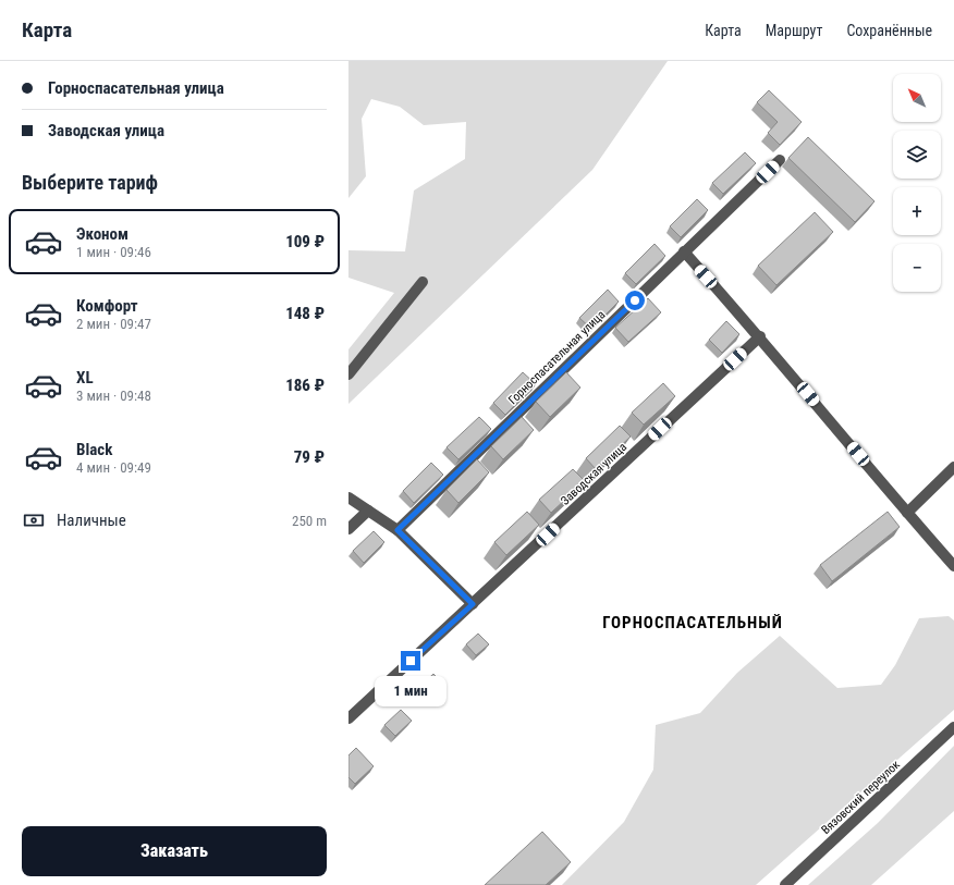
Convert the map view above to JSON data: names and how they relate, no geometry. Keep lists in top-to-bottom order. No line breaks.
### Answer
{"streets":{"street":["Горноспасательная улица","Заводская улица","Вязовский переулок"]},"districts":["ГОРНОСПАСАТЕЛЬНЫЙ"],"north":"top left","page":{"header":"Карта","nav":["Карта","Маршрут","Сохранённые"],"banner":["Горноспасательная улица","Заводская улица"],"map_buttons":["+","−"],"heading":"Выберите тариф","list":[{"name":"Эконом","note":"1 мин · 09:46","value":"109 ₽"},{"name":"Комфорт","note":"2 мин · 09:47","value":"148 ₽"},{"name":"XL","note":"3 мин · 09:48","value":"186 ₽"},{"name":"Black","note":"4 мин · 09:49","value":"79 ₽"}],"pay":["Наличные","250 m"],"bubble":"1 мин","buttons":"Заказать"}}
